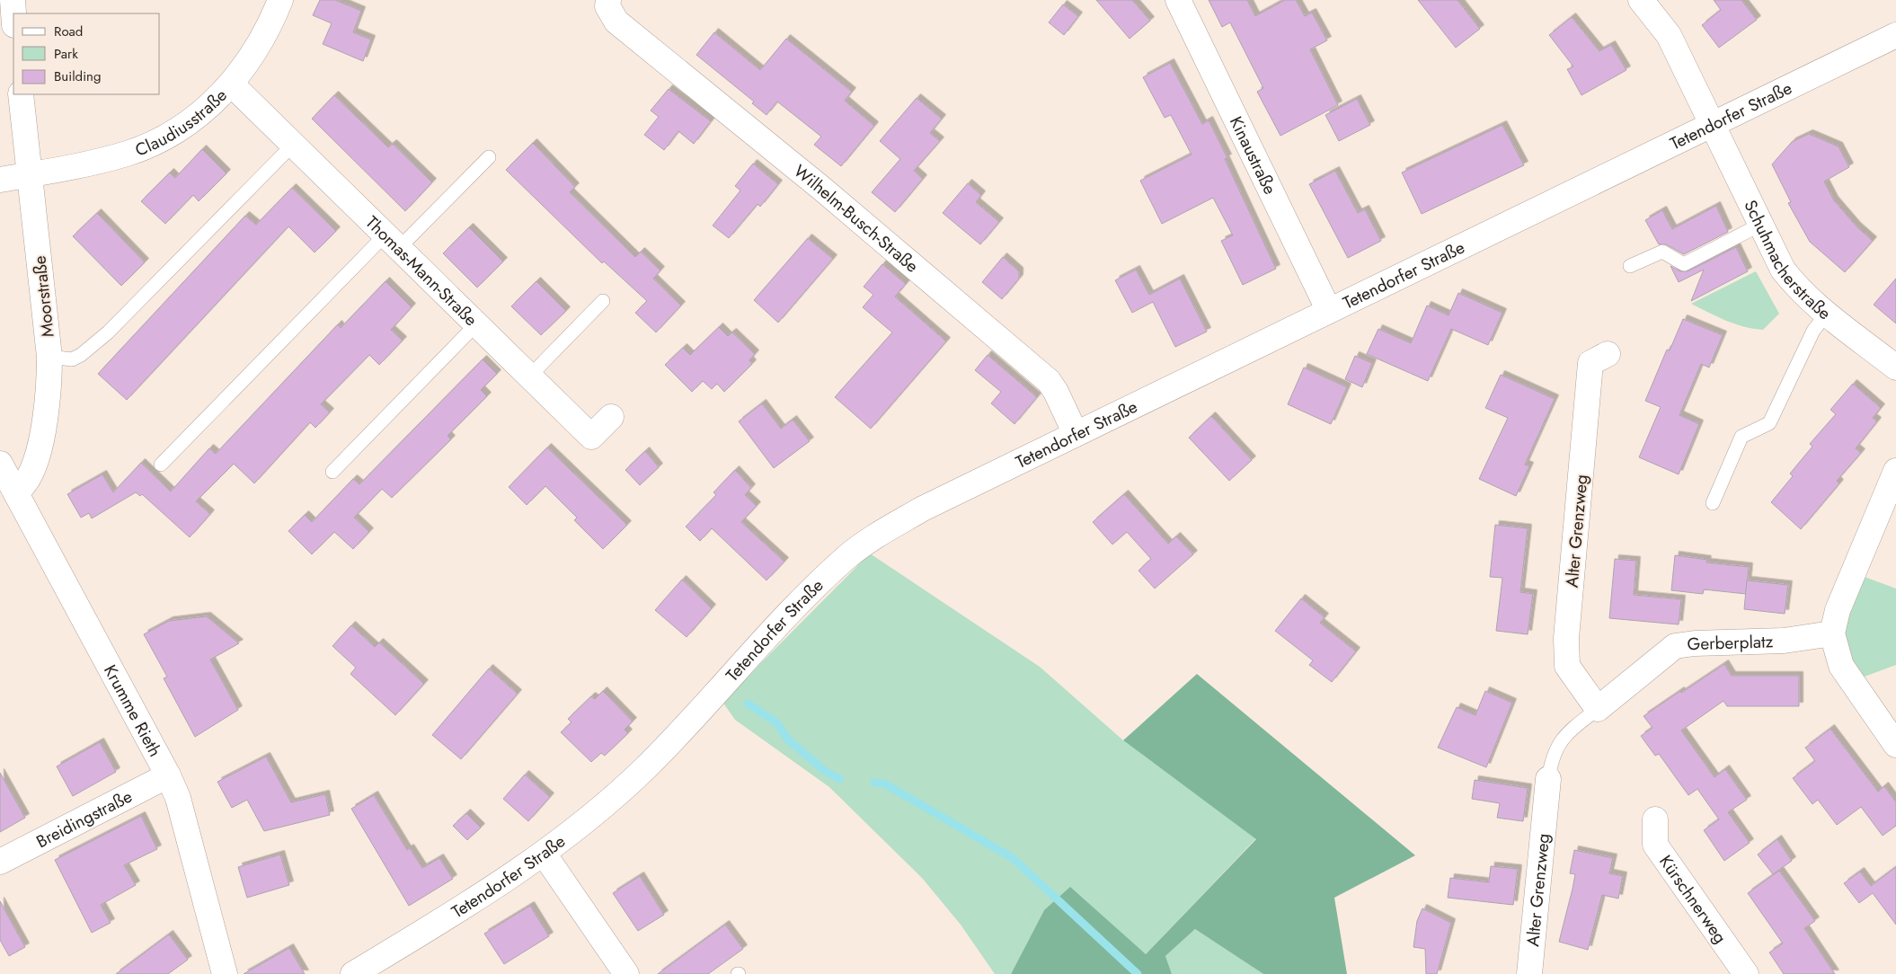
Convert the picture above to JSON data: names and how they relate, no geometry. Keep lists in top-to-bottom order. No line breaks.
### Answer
{"streets":{"street":["Tetendorfer Straße","Claudiusstraße","Kinaustraße","Wilhelm-Busch-Straße","Schuhmacherstraße","Thomas-Mann-Straße","Moorstraße","Alter Grenzweg","Gerberplatz","Krumme Rieth","Breidingstraße","Kürschnerweg"]},"crossings":[["Tetendorfer Straße","Kinaustraße"],["Tetendorfer Straße","Wilhelm-Busch-Straße"],["Tetendorfer Straße","Schuhmacherstraße"],["Claudiusstraße","Thomas-Mann-Straße"],["Claudiusstraße","Moorstraße"],["Moorstraße","Krumme Rieth"],["Alter Grenzweg","Gerberplatz"],["Krumme Rieth","Breidingstraße"]],"legend":["Road","Park","Building"]}
